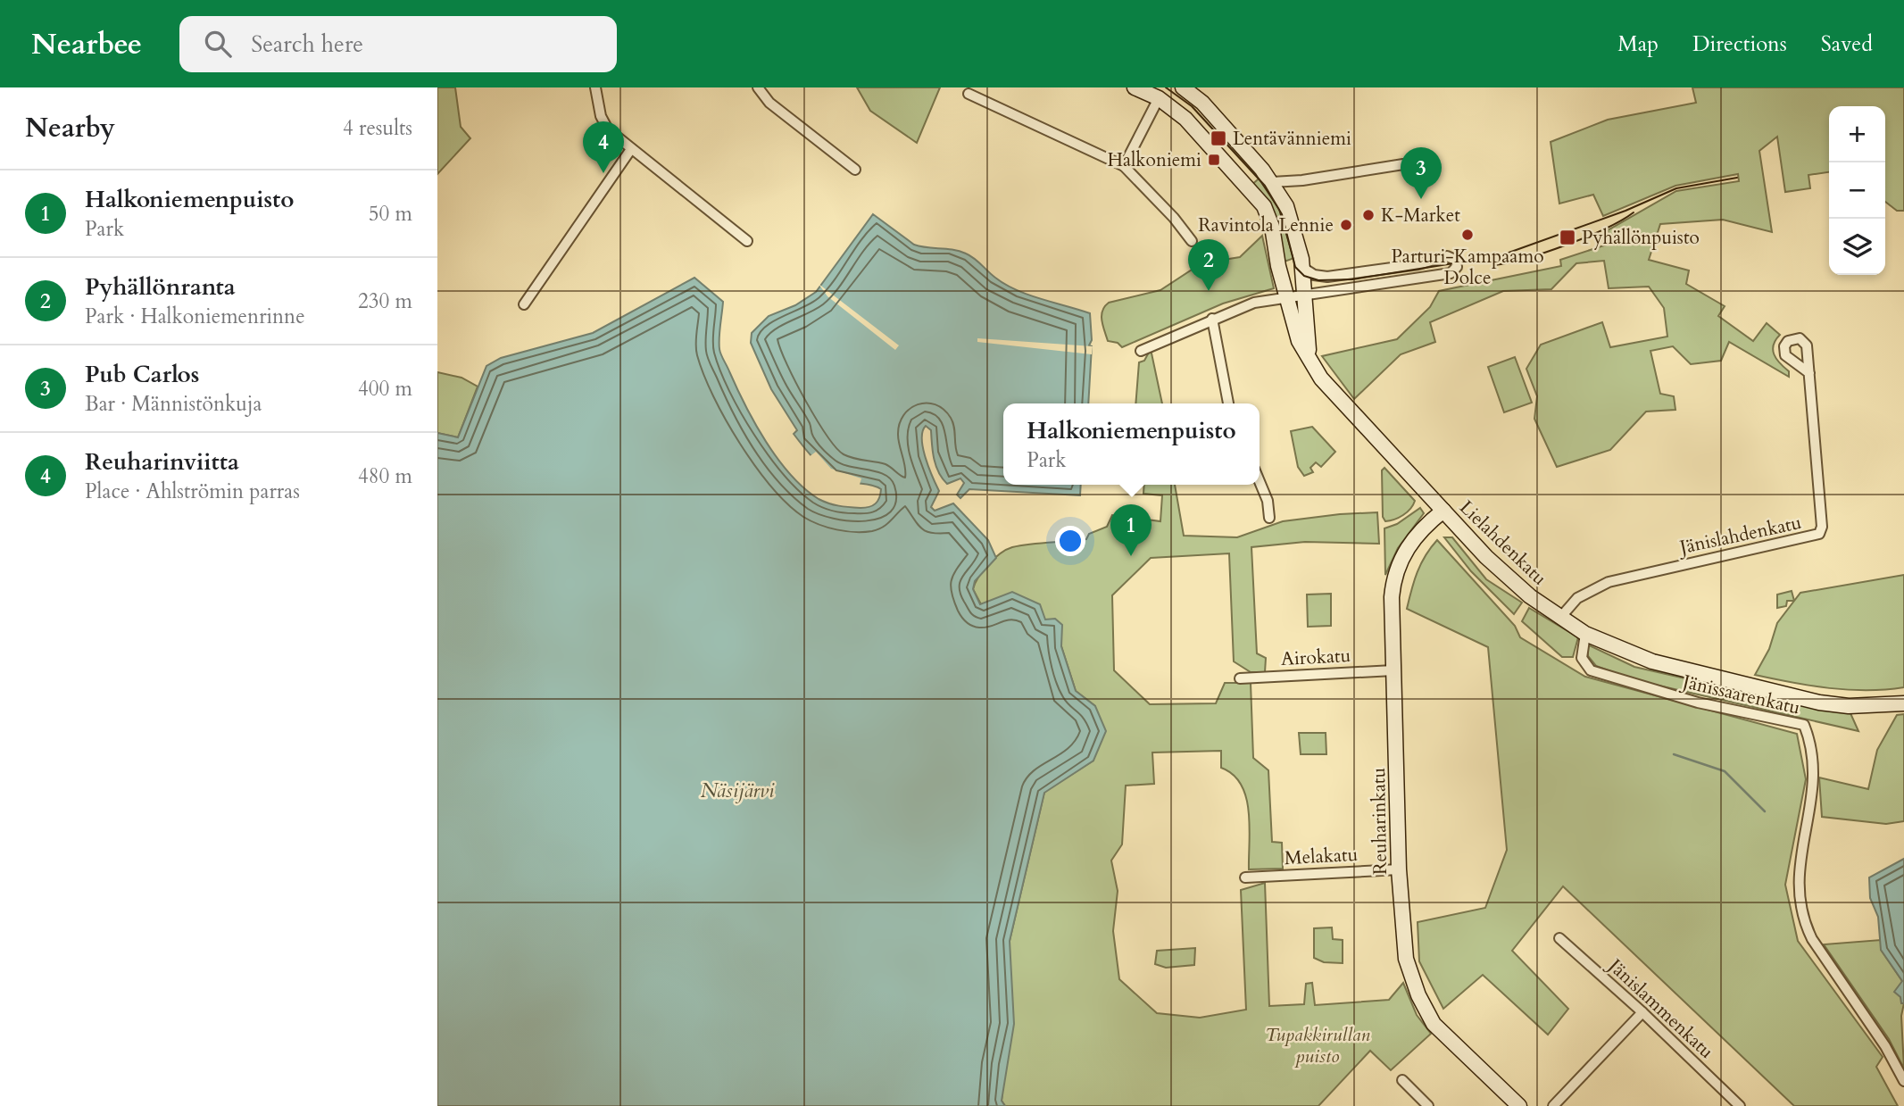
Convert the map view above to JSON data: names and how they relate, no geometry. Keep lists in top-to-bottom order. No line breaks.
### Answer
{"streets":{"street":["Jänislahdenkatu","Lielahdenkatu","Airokatu","Jänissaarenkatu","Reuharinkatu","Melakatu","Jänislammenkatu"]},"crossings":[["Jänislahdenkatu","Lielahdenkatu"],["Lielahdenkatu","Jänissaarenkatu"],["Lielahdenkatu","Reuharinkatu"],["Airokatu","Reuharinkatu"],["Reuharinkatu","Melakatu"]],"water":["Näsijärvi"],"parks":["Tupakkirullan puisto"],"places":{"transit":["Lentävänniemi","Halkoniemi","Pyhällönpuisto"],"other":["K-Market","Ravintola Lennie","Parturi-Kampaamo Dolce"]},"page":{"header":"Nearbee","search":"Search here","nav":["Map","Directions","Saved"],"heading":["Nearby","4 results"],"map_buttons":["+","−"],"pins":["4","3","2","1"],"list":[{"mark":"1","name":"Halkoniemenpuisto","note":"Park","value":"50 m"},{"mark":"2","name":"Pyhällönranta","note":"Park · Halkoniemenrinne","value":"230 m"},{"mark":"3","name":"Pub Carlos","note":"Bar · Männistönkuja","value":"400 m"},{"mark":"4","name":"Reuharinviitta","note":"Place · Ahlströmin parras","value":"480 m"}],"popup":["Halkoniemenpuisto","Park"]}}
